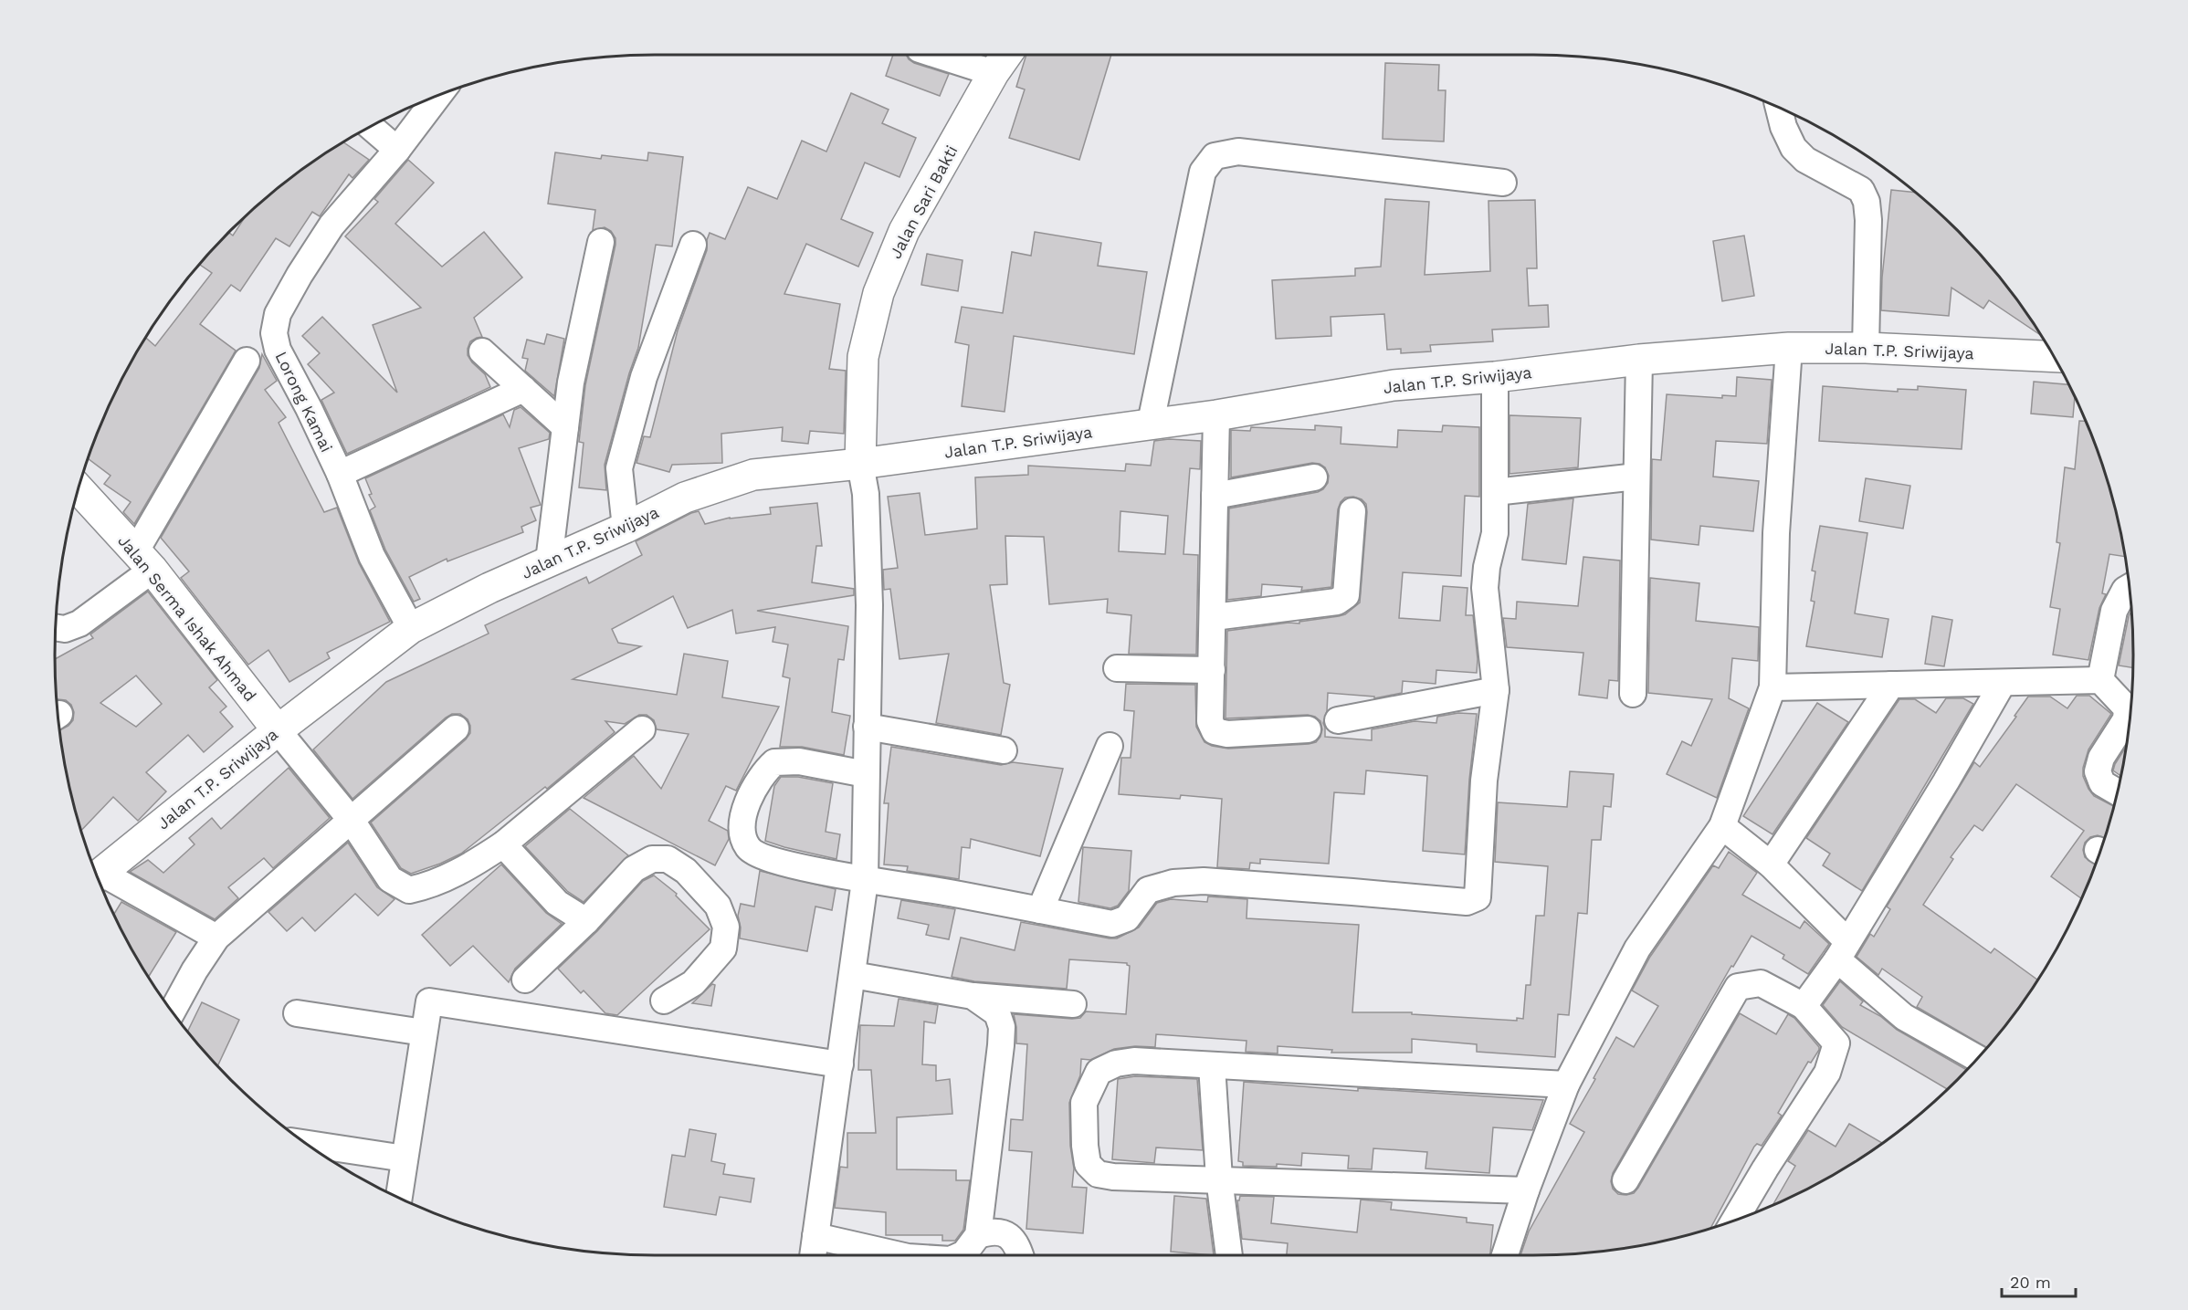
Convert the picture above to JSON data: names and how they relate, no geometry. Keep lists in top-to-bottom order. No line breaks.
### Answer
{"streets":{"main road":["Jalan Sari Bakti","Jalan T.P. Sriwijaya","Jalan Serma Ishak Ahmad"],"street":["Lorong Kamai"]},"crossings":[["Jalan Sari Bakti","Jalan T.P. Sriwijaya"],["Jalan T.P. Sriwijaya","Lorong Kamai"],["Jalan T.P. Sriwijaya","Jalan Serma Ishak Ahmad"]],"scale_bar":"20 m"}
